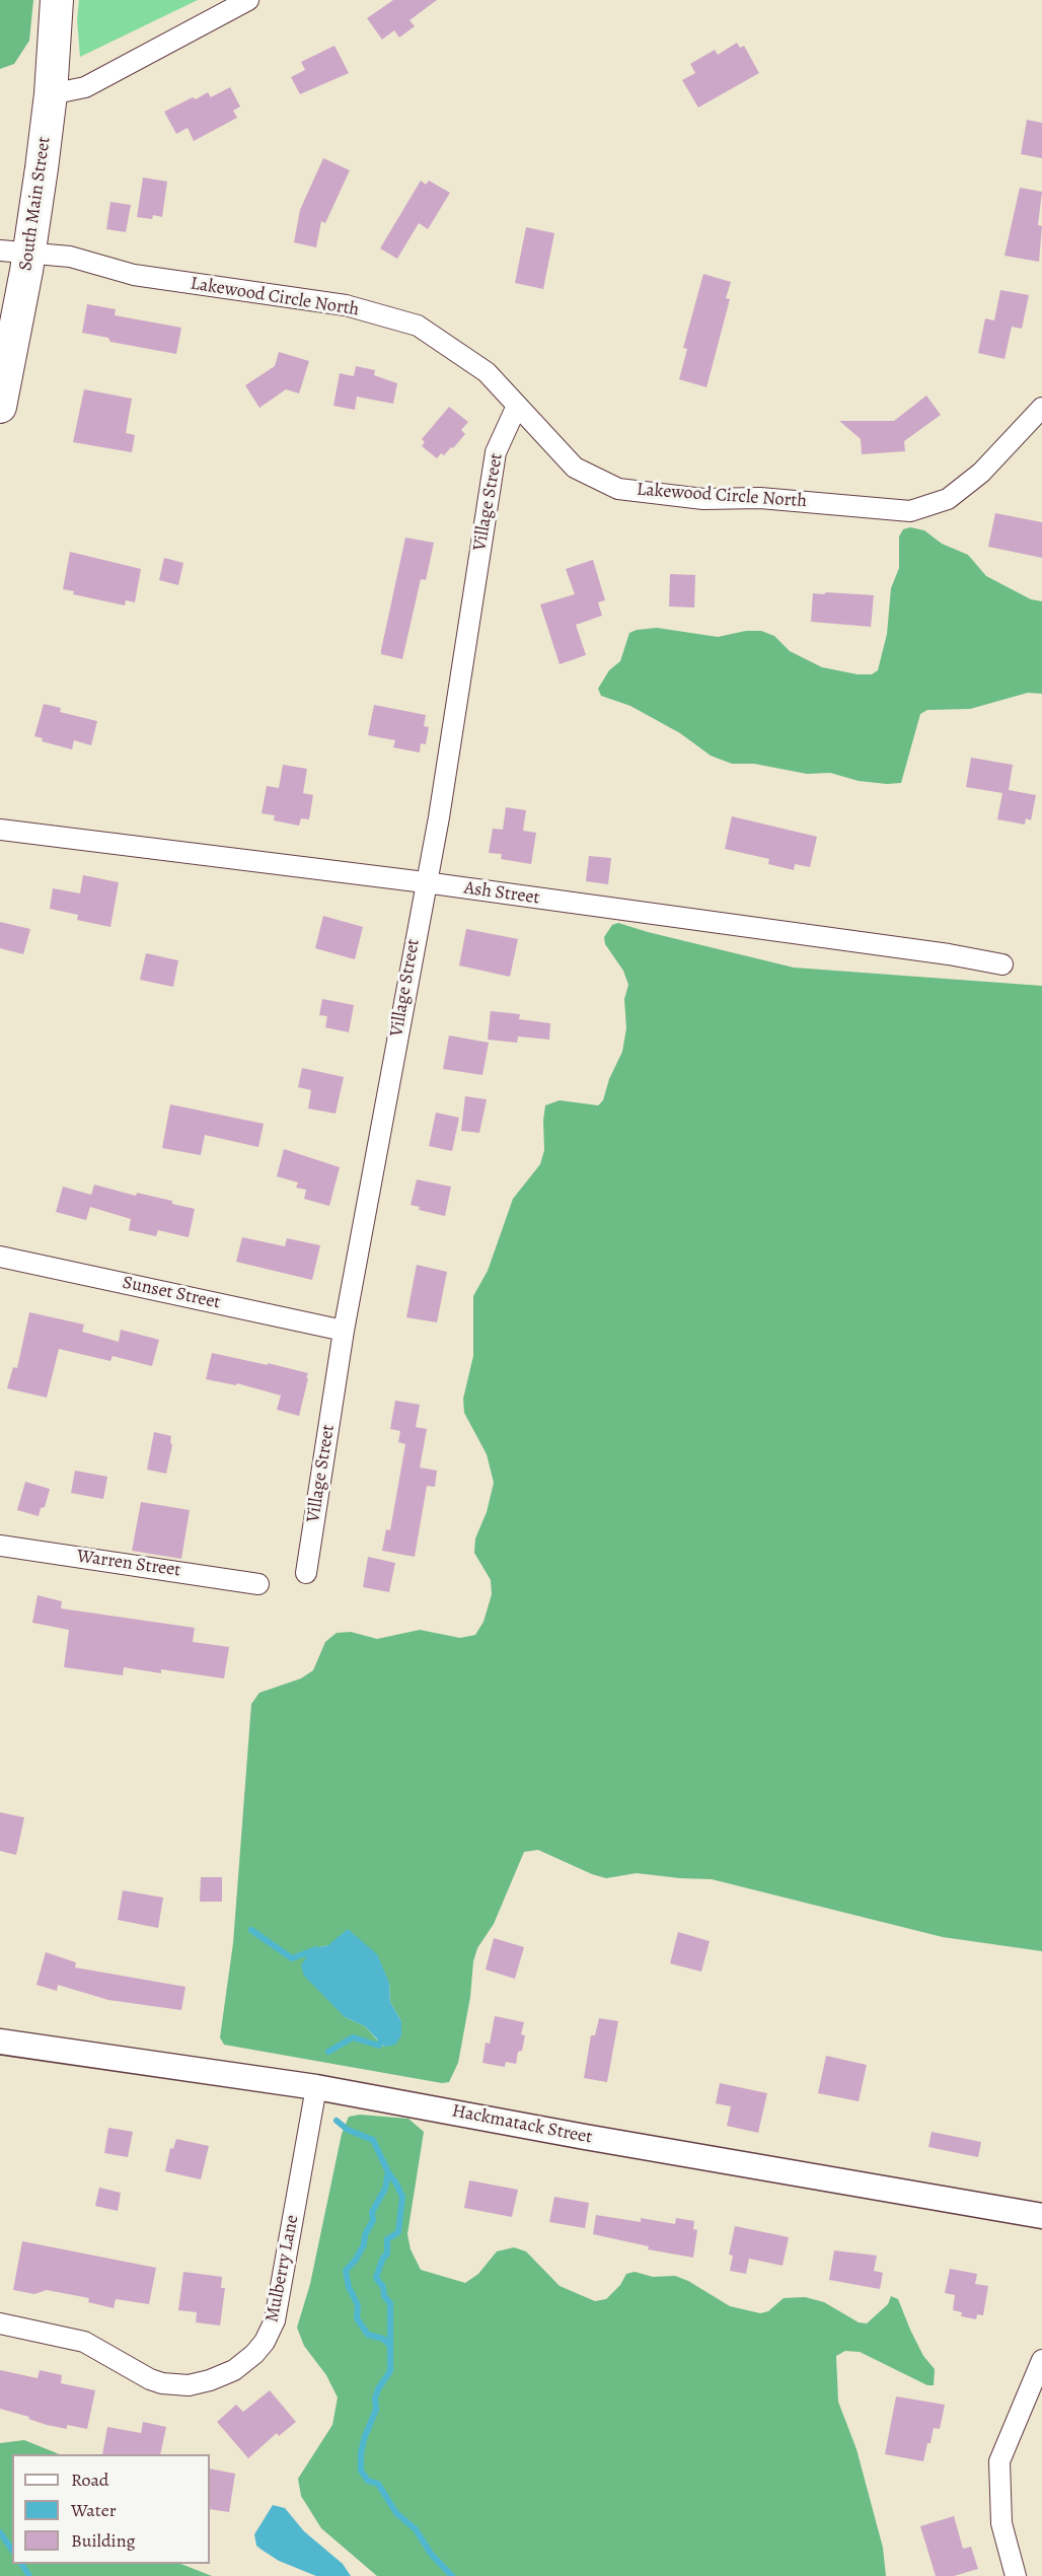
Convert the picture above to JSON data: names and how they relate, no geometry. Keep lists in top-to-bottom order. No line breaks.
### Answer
{"streets":{"main road":["South Main Street"],"street":["Lakewood Circle North","Village Street","Ash Street","Sunset Street","Warren Street","Hackmatack Street","Mulberry Lane"]},"crossings":[["South Main Street","Lakewood Circle North"],["Lakewood Circle North","Village Street"],["Village Street","Ash Street"],["Village Street","Sunset Street"],["Hackmatack Street","Mulberry Lane"]],"legend":["Road","Water","Building"]}
